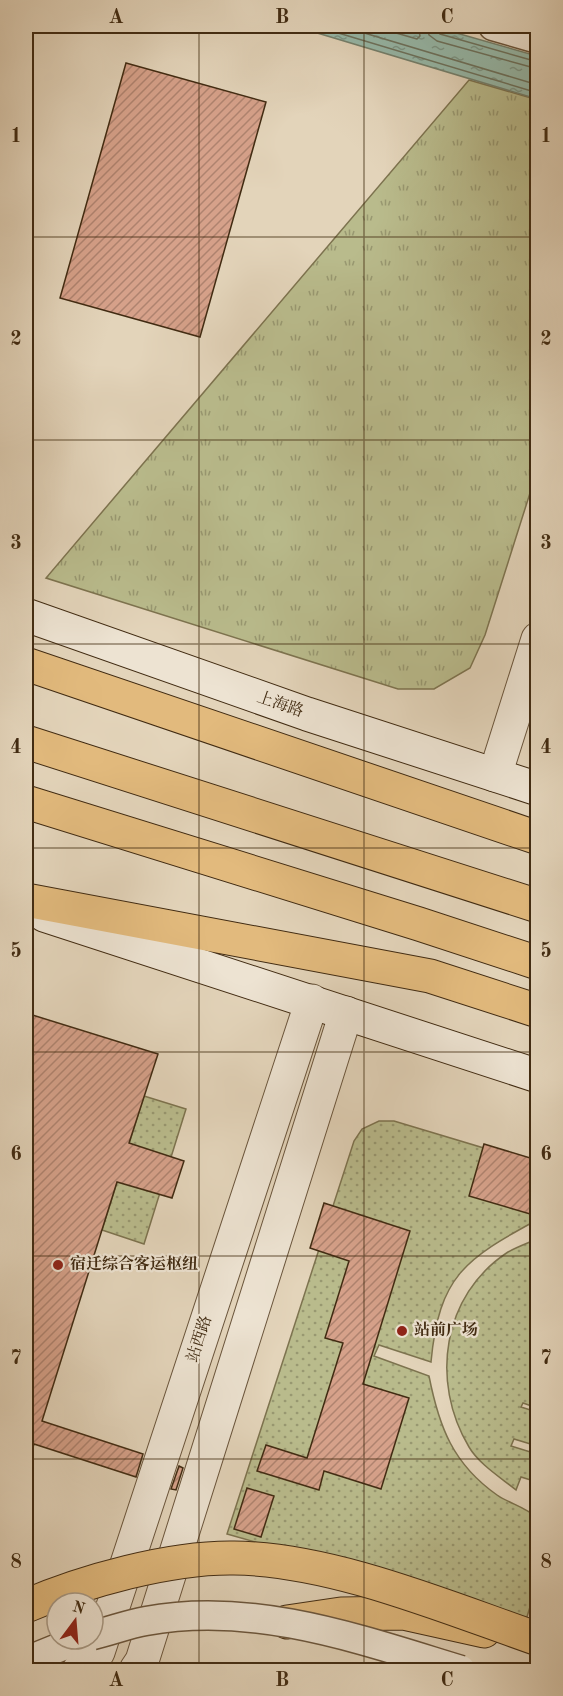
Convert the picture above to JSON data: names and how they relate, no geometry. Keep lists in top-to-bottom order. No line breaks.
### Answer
{"streets":{"street":["上海路","站西路"]},"places":["宿迁综合客运枢纽","站前广场"],"north":"top","grid":{"columns":["A","B","C"],"rows":["1","2","3","4","5","6","7","8"]}}
